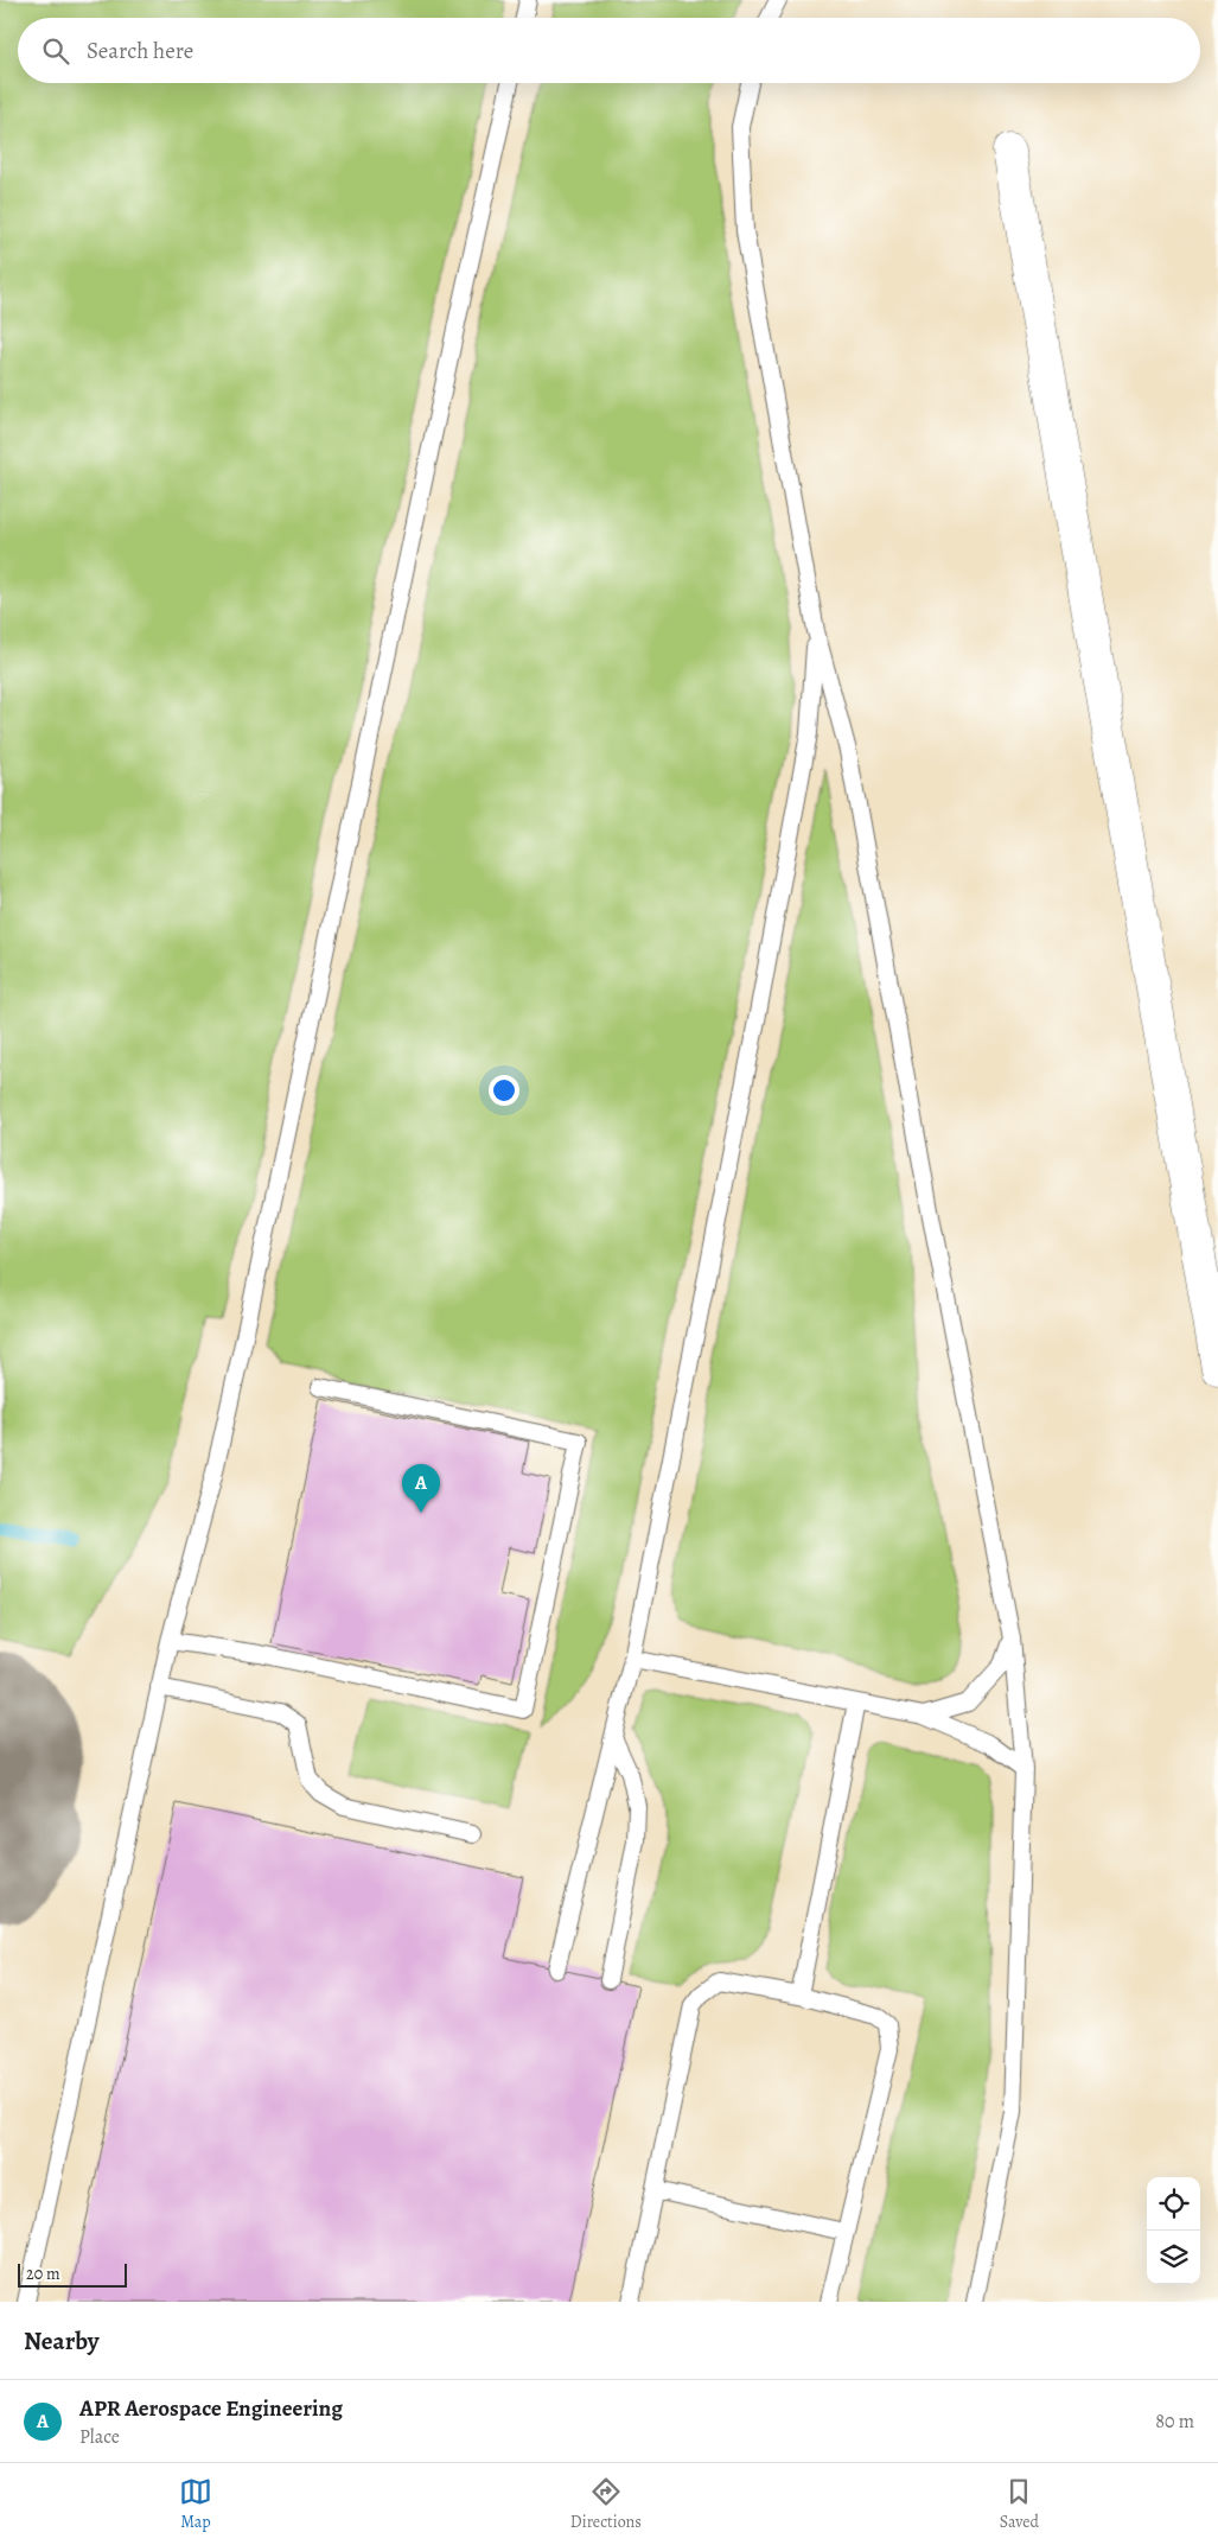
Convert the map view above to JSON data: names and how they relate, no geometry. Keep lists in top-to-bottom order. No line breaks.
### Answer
{"scale_bar":"20 m","page":{"search":"Search here","pins":"A","scale":"20 m","heading":"Nearby","list":[{"mark":"A","name":"APR Aerospace Engineering","note":"Place","value":"80 m"}],"nav":["Map","Directions","Saved"]}}
